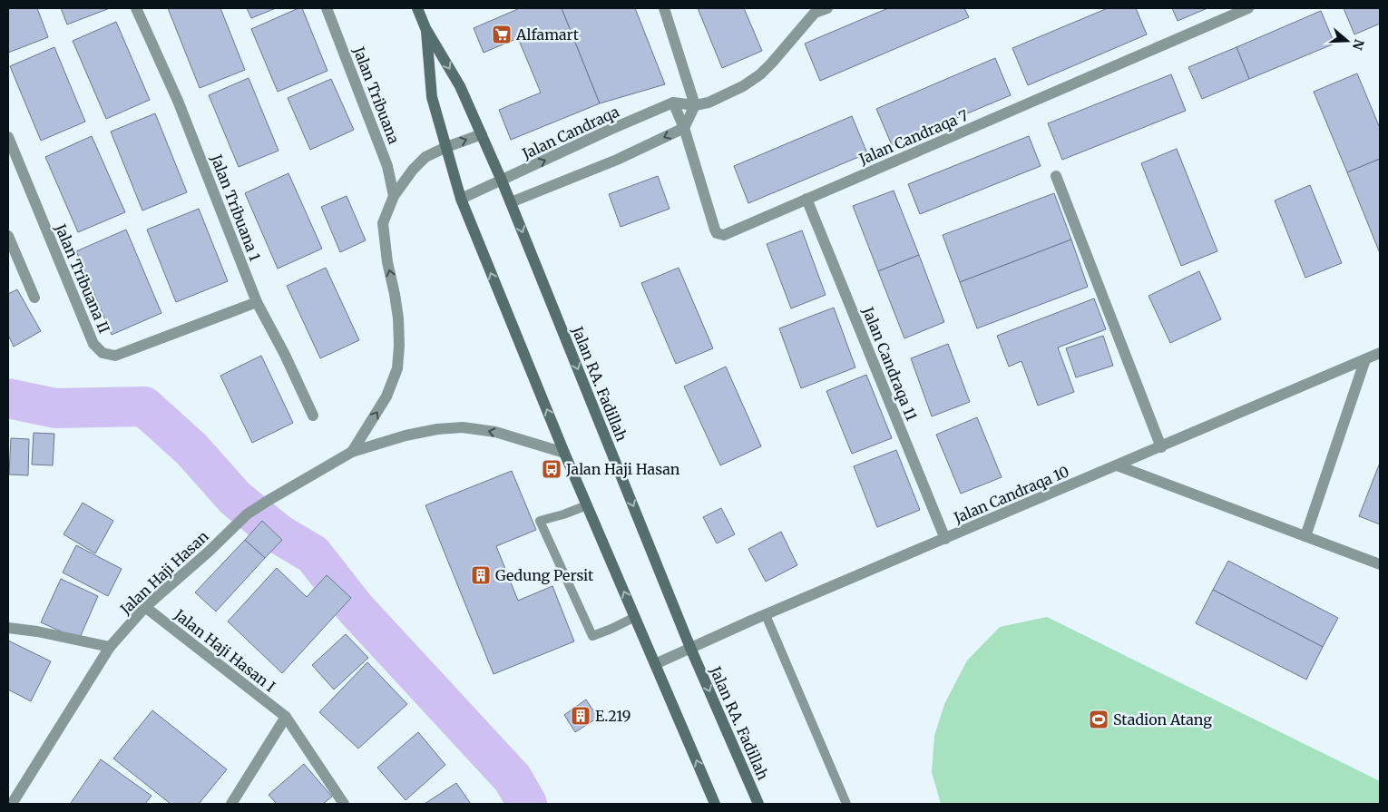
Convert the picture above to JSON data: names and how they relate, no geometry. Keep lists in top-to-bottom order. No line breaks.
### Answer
{"streets":{"main road":["Jalan RA. Fadillah"],"street":["Jalan Tribuana","Jalan Candraqa","Jalan Candraqa 7","Jalan Tribuana 1","Jalan Tribuana II","Jalan Candraqa 11","Jalan Candraqa 10","Jalan Haji Hasan","Jalan Haji Hasan I"]},"crossings":[["Jalan Tribuana","Jalan Haji Hasan"],["Jalan Candraqa","Jalan Candraqa 7"],["Jalan Candraqa","Jalan RA. Fadillah"],["Jalan Candraqa 7","Jalan Candraqa 11"],["Jalan Tribuana 1","Jalan Tribuana II"],["Jalan Candraqa 11","Jalan Candraqa 10"],["Jalan RA. Fadillah","Jalan Candraqa 10"],["Jalan RA. Fadillah","Jalan Haji Hasan"],["Jalan Haji Hasan","Jalan Haji Hasan I"]],"places":{"supermarket":["Alfamart"],"bus stop":["Jalan Haji Hasan"],"building":["Gedung Persit","E.219"],"sports":["Stadion Atang"]},"north":"right"}
